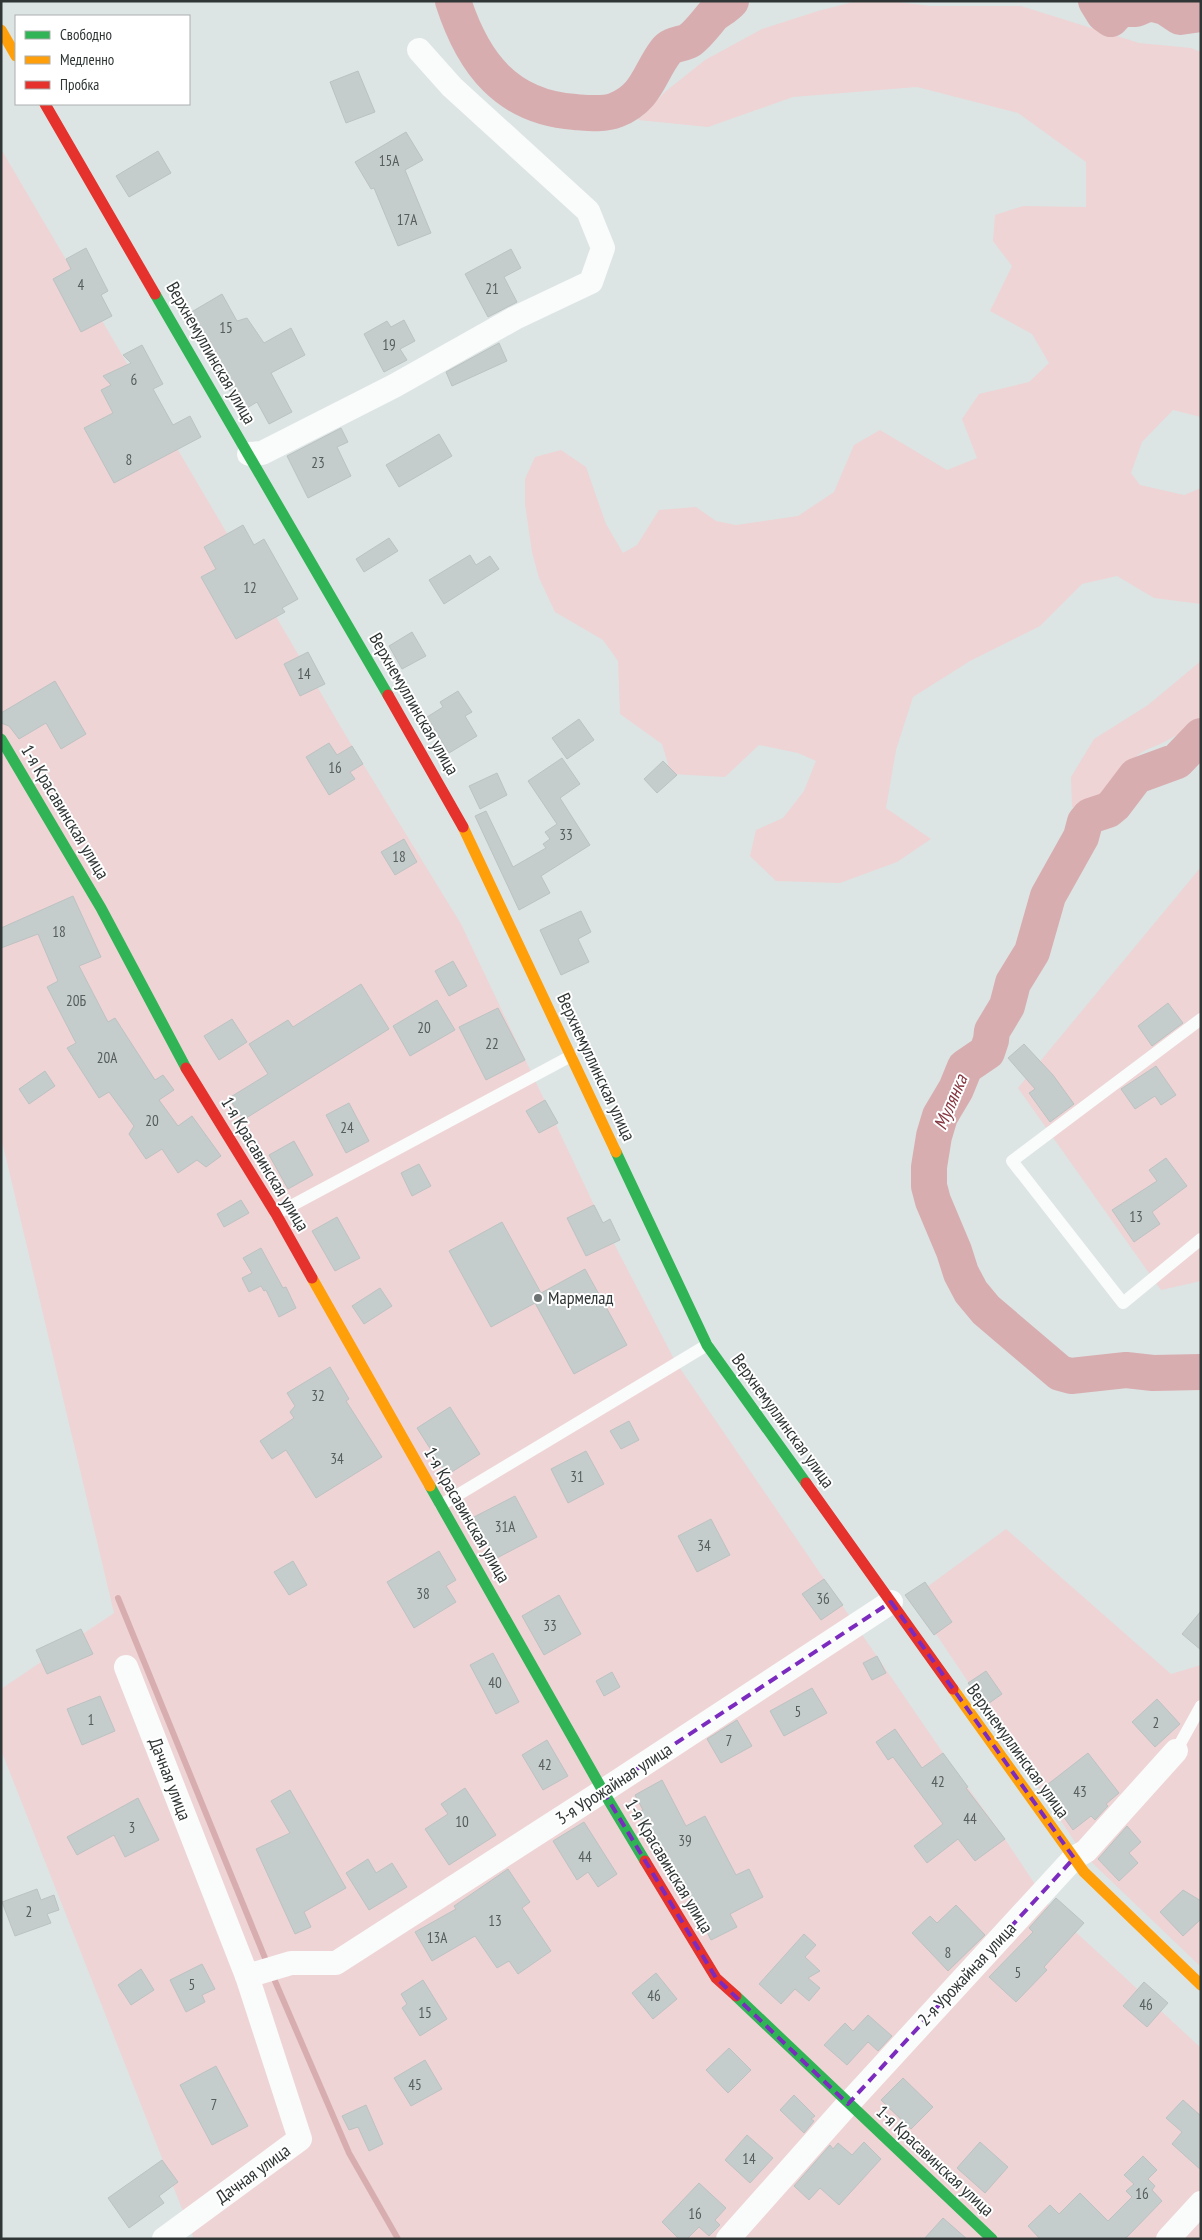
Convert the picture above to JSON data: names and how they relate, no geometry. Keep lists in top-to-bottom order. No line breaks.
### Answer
{"streets":{"street":["Верхнемуллинская улица","1-я Красавинская улица","Дачная улица","3-я Урожайная улица","2-я Урожайная улица"]},"crossings":[["Верхнемуллинская улица","3-я Урожайная улица"],["Верхнемуллинская улица","2-я Урожайная улица"],["1-я Красавинская улица","3-я Урожайная улица"],["1-я Красавинская улица","2-я Урожайная улица"],["Дачная улица","3-я Урожайная улица"]],"water":["Мулянка"],"places":["Мармелад"],"house_numbers":["15А","17А","4","21","15","19","6","8","23","12","14","16","33","18","18","20Б","20","22","20А","20","24","13","32","34","31","31А","34","38","36","33","40","5","1","2","7","42","42","43","44","10","3","39","44","2","13","13А","8","5","5","46","46","15","45","7","14","16","16"],"legend":["Свободно","Медленно","Пробка"]}
